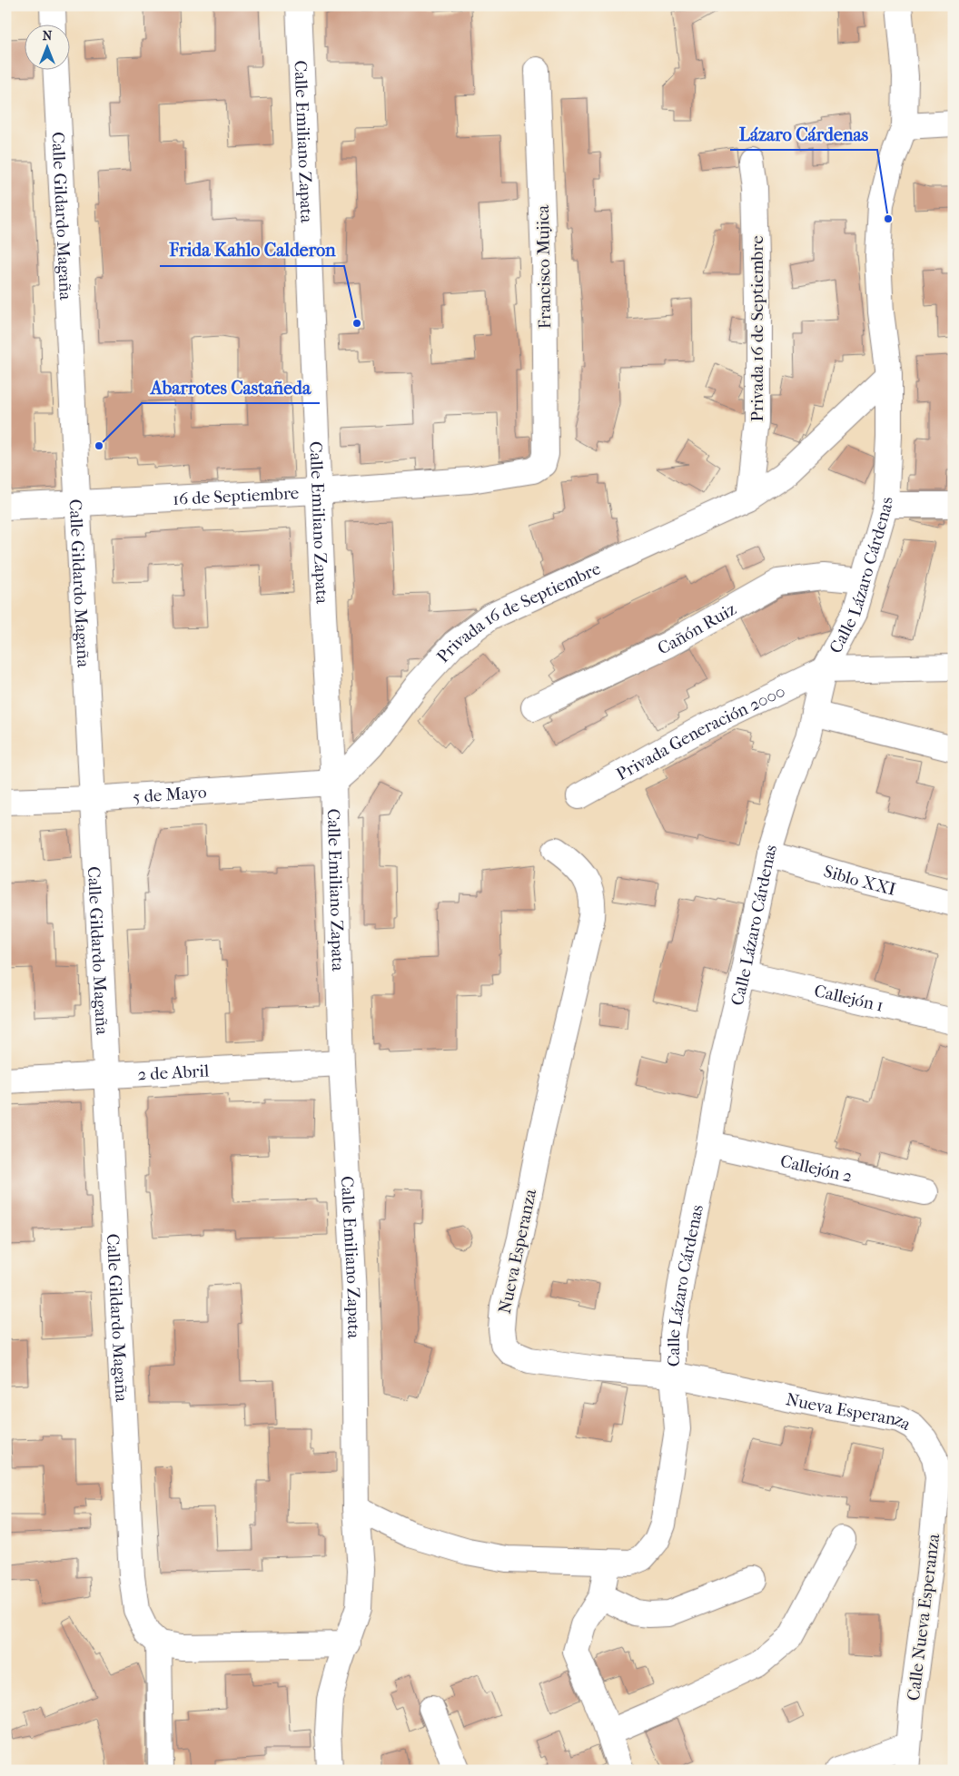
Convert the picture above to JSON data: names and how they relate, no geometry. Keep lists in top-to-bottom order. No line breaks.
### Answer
{"streets":{"street":["Calle Emiliano Zapata","Calle Gildardo Magaña","Francisco Mujica","Privada 16 de Septiembre","16 de Septiembre","Calle Lázaro Cárdenas","Cañón Ruiz","Privada Generación 2000","5 de Mayo","Siblo XXI","Callejón 1","2 de Abril","Callejón 2","Nueva Esperanza","Calle Nueva Esperanza"]},"crossings":[["Calle Emiliano Zapata","Privada 16 de Septiembre"],["Calle Emiliano Zapata","16 de Septiembre"],["Calle Emiliano Zapata","Calle Lázaro Cárdenas"],["Calle Emiliano Zapata","5 de Mayo"],["Calle Emiliano Zapata","2 de Abril"],["Calle Gildardo Magaña","16 de Septiembre"],["Calle Gildardo Magaña","5 de Mayo"],["Calle Gildardo Magaña","2 de Abril"],["Francisco Mujica","16 de Septiembre"],["Privada 16 de Septiembre","Calle Lázaro Cárdenas"],["Privada 16 de Septiembre","5 de Mayo"],["Calle Lázaro Cárdenas","Cañón Ruiz"],["Calle Lázaro Cárdenas","Privada Generación 2000"],["Calle Lázaro Cárdenas","Siblo XXI"],["Calle Lázaro Cárdenas","Callejón 1"],["Calle Lázaro Cárdenas","Callejón 2"],["Calle Lázaro Cárdenas","Nueva Esperanza"],["Nueva Esperanza","Calle Nueva Esperanza"]],"places":["Lázaro Cárdenas","Frida Kahlo Calderon","Abarrotes Castañeda"],"north":"top"}
